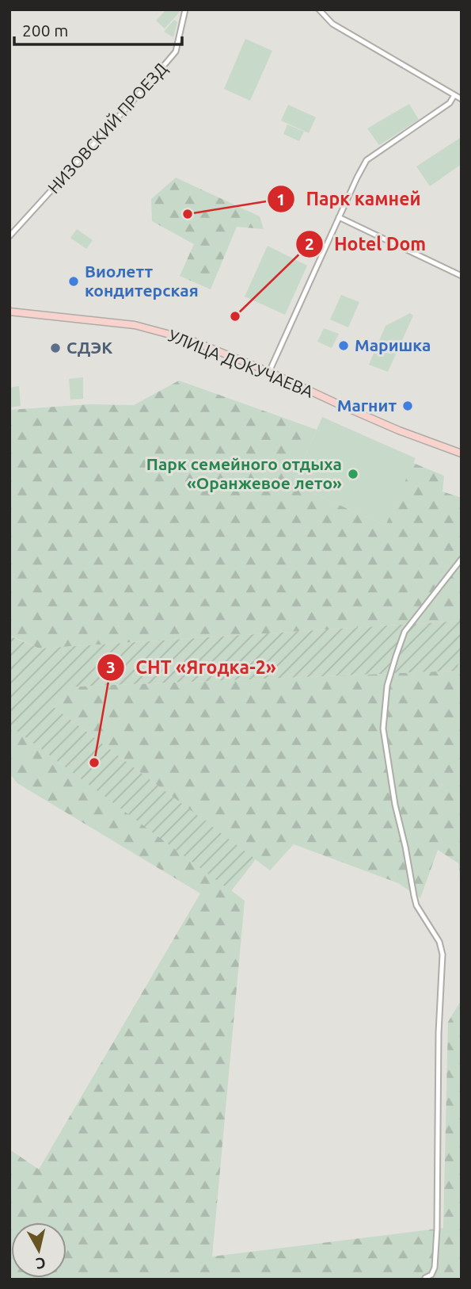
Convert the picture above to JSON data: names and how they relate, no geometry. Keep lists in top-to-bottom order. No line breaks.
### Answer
{"streets":{"main road":["УЛИЦА ДОКУЧАЕВА"],"street":["НИЗОВСКИЙ ПРОЕЗД"]},"places":["Парк камней","Виолетт кондитерская","Hotel Dom","Маришка","СДЭК","Магнит","Парк семейного отдыха «Оранжевое лето»","СНТ «Ягодка-2»"],"scale_bar":"200 m","north":"bottom"}
